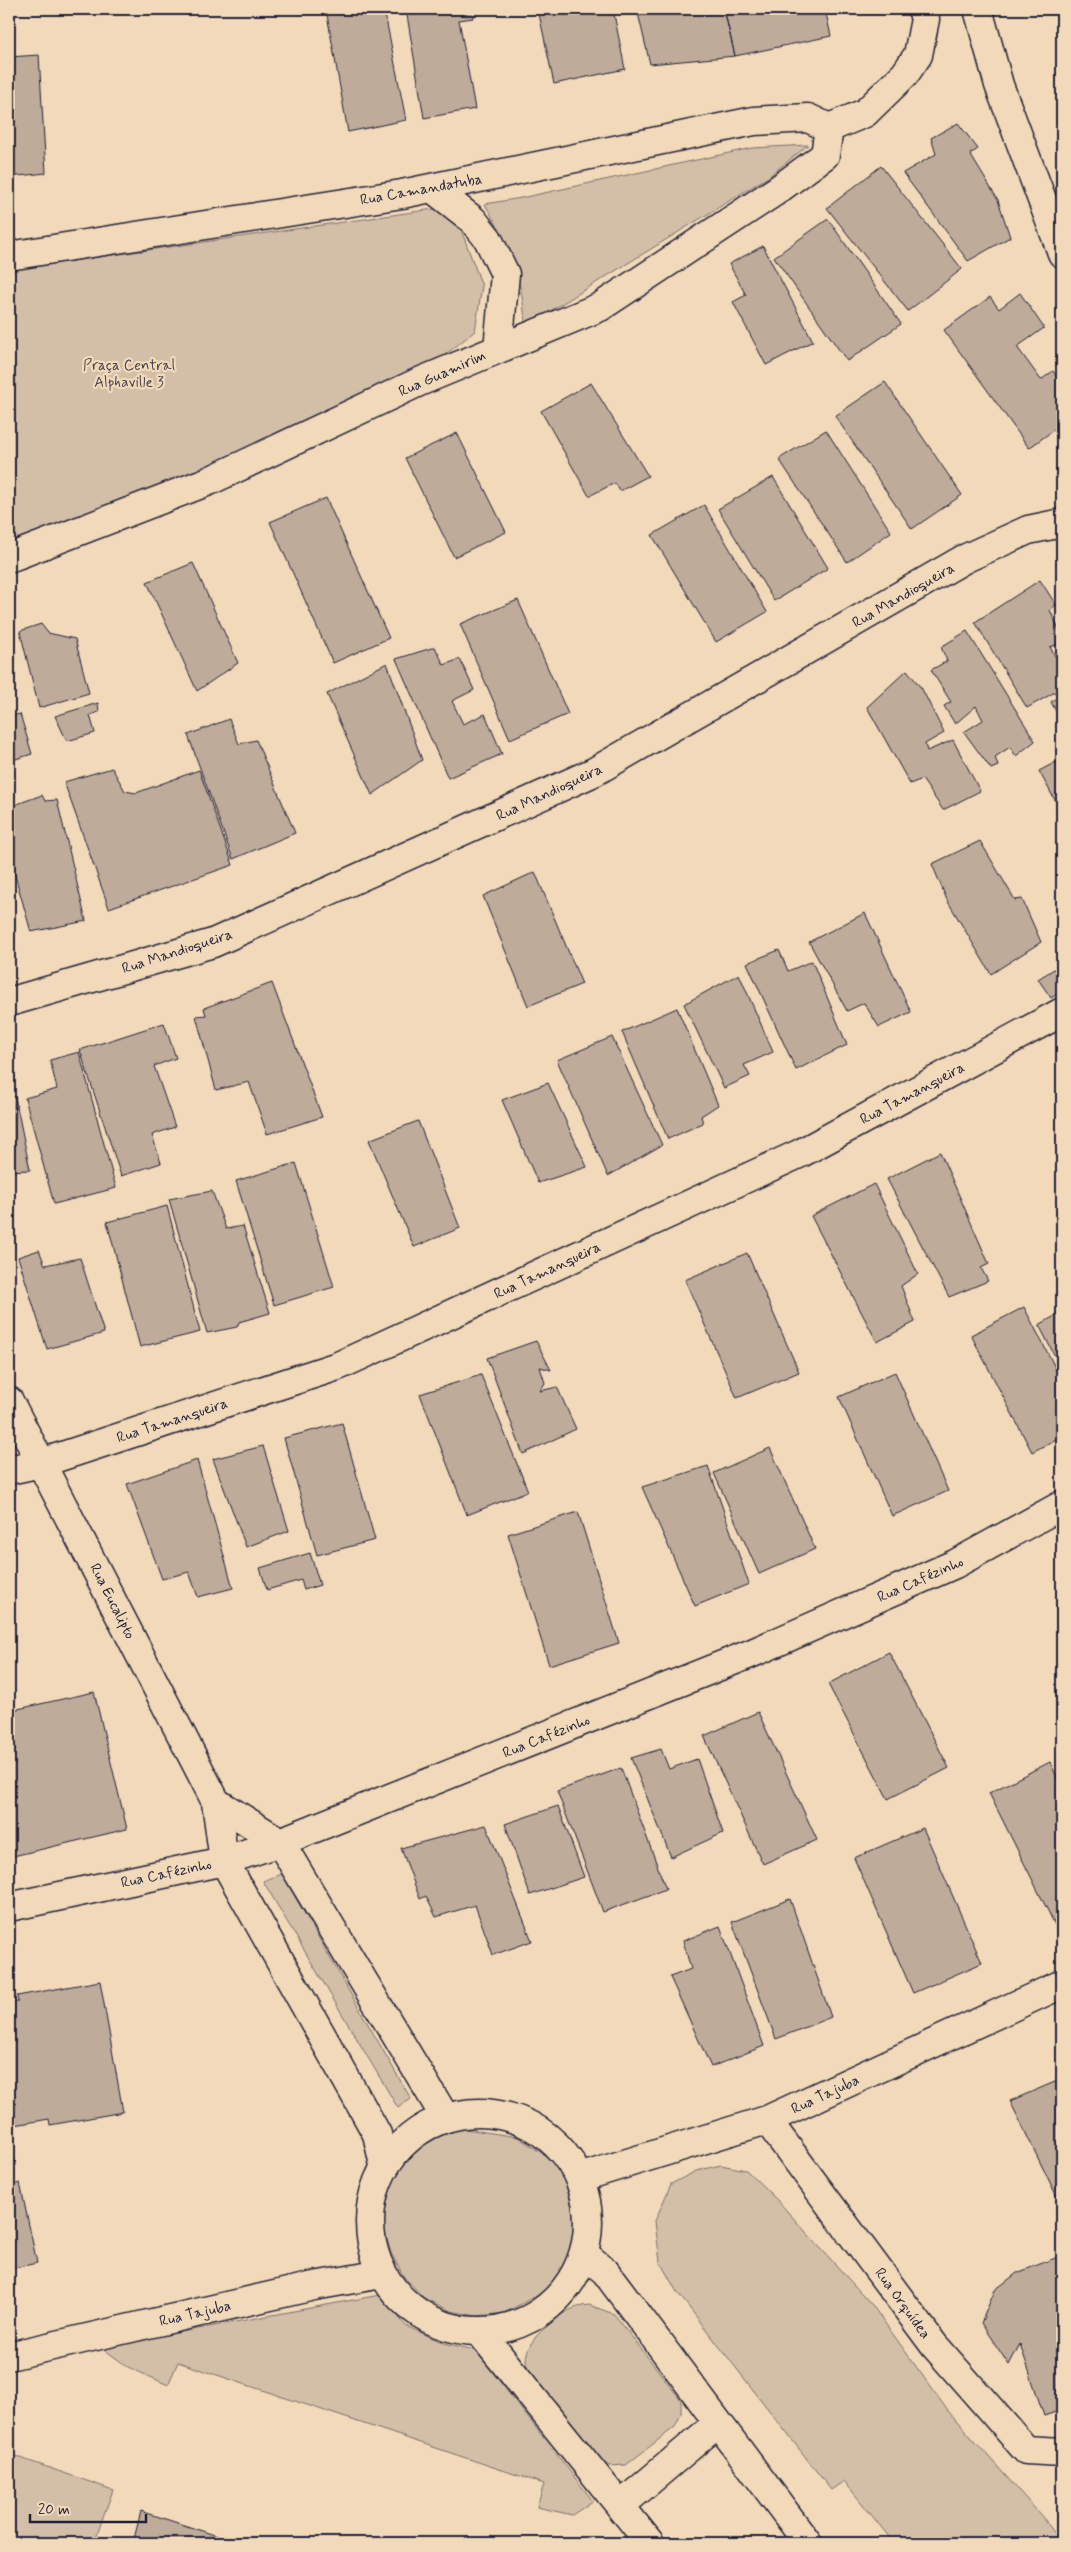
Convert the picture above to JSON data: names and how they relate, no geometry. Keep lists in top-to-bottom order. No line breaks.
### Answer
{"streets":{"street":["Rua Camandatuba","Rua Guamirim","Rua Mandioqueira","Rua Tamanqueira","Rua Cafézinho","Rua Eucalipto","Rua Tajuba","Rua Orquídea"]},"crossings":[["Rua Camandatuba","Rua Guamirim"],["Rua Tamanqueira","Rua Eucalipto"],["Rua Cafézinho","Rua Eucalipto"],["Rua Tajuba","Rua Orquídea"]],"parks":["Praça Central Alphaville 3"],"scale_bar":"20 m"}
